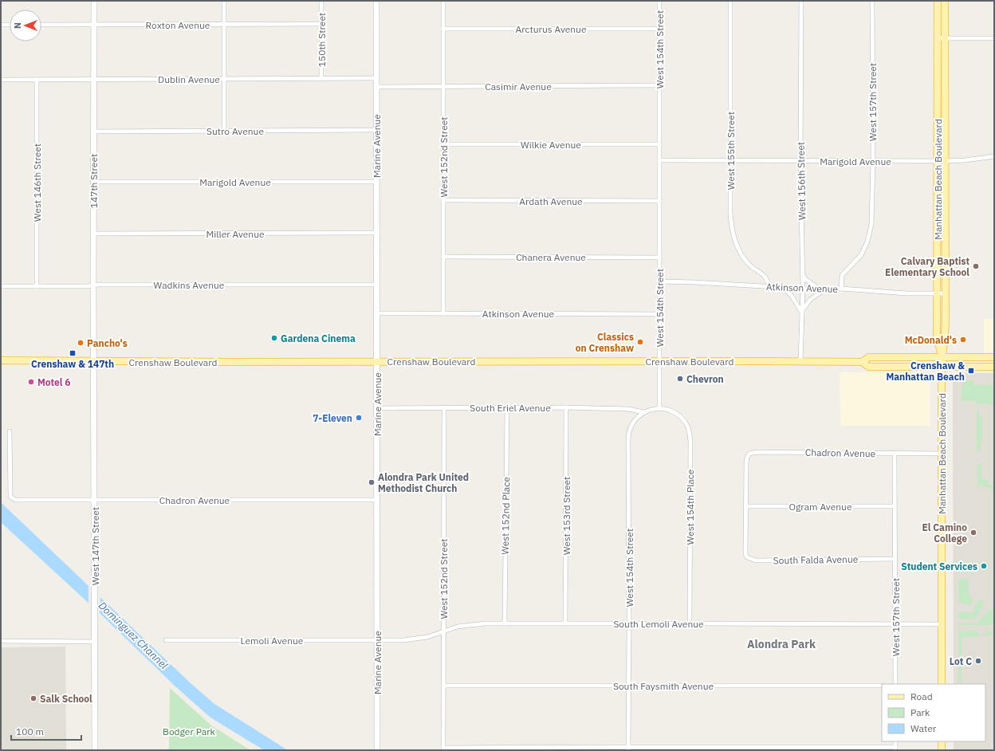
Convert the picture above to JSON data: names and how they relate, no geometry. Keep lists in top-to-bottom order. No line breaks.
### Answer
{"streets":{"main road":["Manhattan Beach Boulevard","Crenshaw Boulevard"],"street":["Roxton Avenue","Arcturus Avenue","150th Street","West 154th Street","Dublin Avenue","Casimir Avenue","West 157th Street","Sutro Avenue","Wilkie Avenue","Marine Avenue","West 155th Street","West 152nd Street","Marigold Avenue","147th Street","West 156th Street","West 146th Street","Ardath Avenue","Miller Avenue","Chanera Avenue","Wadkins Avenue","Atkinson Avenue","South Eriel Avenue","Chadron Avenue","Ogram Avenue","West 154th Place","West 152nd Place","West 153rd Street","West 147th Street","South Falda Avenue","South Lemoli Avenue","Lemoli Avenue","South Faysmith Avenue"]},"crossings":[["Roxton Avenue","150th Street"],["Roxton Avenue","147th Street"],["Arcturus Avenue","West 154th Street"],["Arcturus Avenue","West 152nd Street"],["150th Street","Dublin Avenue"],["West 154th Street","Casimir Avenue"],["West 154th Street","Wilkie Avenue"],["West 154th Street","Marigold Avenue"],["West 154th Street","Ardath Avenue"],["West 154th Street","Chanera Avenue"],["West 154th Street","Atkinson Avenue"],["West 154th Street","Crenshaw Boulevard"],["West 154th Street","South Eriel Avenue"],["West 154th Street","West 154th Place"],["West 154th Street","South Lemoli Avenue"],["West 154th Street","South Faysmith Avenue"],["Dublin Avenue","Marine Avenue"],["Dublin Avenue","147th Street"],["Dublin Avenue","West 146th Street"],["Casimir Avenue","Marine Avenue"],["Casimir Avenue","West 152nd Street"],["West 157th Street","Marigold Avenue"],["West 157th Street","Atkinson Avenue"],["West 157th Street","Chadron Avenue"],["West 157th Street","Ogram Avenue"],["West 157th Street","South Falda Avenue"],["West 157th Street","South Lemoli Avenue"],["Sutro Avenue","Marine Avenue"],["Sutro Avenue","147th Street"],["Wilkie Avenue","West 152nd Street"],["Marine Avenue","Marigold Avenue"],["Marine Avenue","Miller Avenue"],["Marine Avenue","Wadkins Avenue"],["Marine Avenue","Atkinson Avenue"],["Marine Avenue","Crenshaw Boulevard"],["Marine Avenue","South Eriel Avenue"],["Marine Avenue","Chadron Avenue"],["Marine Avenue","South Lemoli Avenue"],["Marine Avenue","Lemoli Avenue"],["West 155th Street","Marigold Avenue"],["West 155th Street","Atkinson Avenue"],["West 152nd Street","Ardath Avenue"],["West 152nd Street","Chanera Avenue"],["West 152nd Street","Atkinson Avenue"],["West 152nd Street","South Eriel Avenue"],["West 152nd Street","South Lemoli Avenue"],["West 152nd Street","South Faysmith Avenue"],["Marigold Avenue","Manhattan Beach Boulevard"],["Marigold Avenue","147th Street"],["Marigold Avenue","West 156th Street"],["Manhattan Beach Boulevard","Atkinson Avenue"],["Manhattan Beach Boulevard","Crenshaw Boulevard"],["Manhattan Beach Boulevard","Chadron Avenue"],["Manhattan Beach Boulevard","South Lemoli Avenue"],["147th Street","Miller Avenue"],["147th Street","Wadkins Avenue"],["147th Street","Crenshaw Boulevard"],["147th Street","West 147th Street"],["West 156th Street","Atkinson Avenue"],["West 156th Street","Crenshaw Boulevard"],["West 146th Street","Wadkins Avenue"],["Crenshaw Boulevard","West 147th Street"],["South Eriel Avenue","West 152nd Place"],["South Eriel Avenue","West 153rd Street"],["Chadron Avenue","Ogram Avenue"],["Chadron Avenue","West 147th Street"],["Chadron Avenue","South Falda Avenue"],["Ogram Avenue","South Falda Avenue"],["West 154th Place","South Lemoli Avenue"],["West 152nd Place","South Lemoli Avenue"],["West 153rd Street","South Lemoli Avenue"],["South Lemoli Avenue","Lemoli Avenue"]],"districts":["Alondra Park"],"water":["Dominguez Channel"],"parks":["Bodger Park"],"places":{"other":["Calvary Baptist Elementary School","Gardena Cinema","McDonald's","Classics on Crenshaw","Pancho's","Chevron","Motel 6","7-Eleven","Alondra Park United Methodist Church","El Camino College","Student Services","Lot C","Salk School"],"transit":["Crenshaw & 147th","Crenshaw & Manhattan Beach"]},"legend":["Road","Park","Water"],"scale_bar":"100 m","north":"left"}
